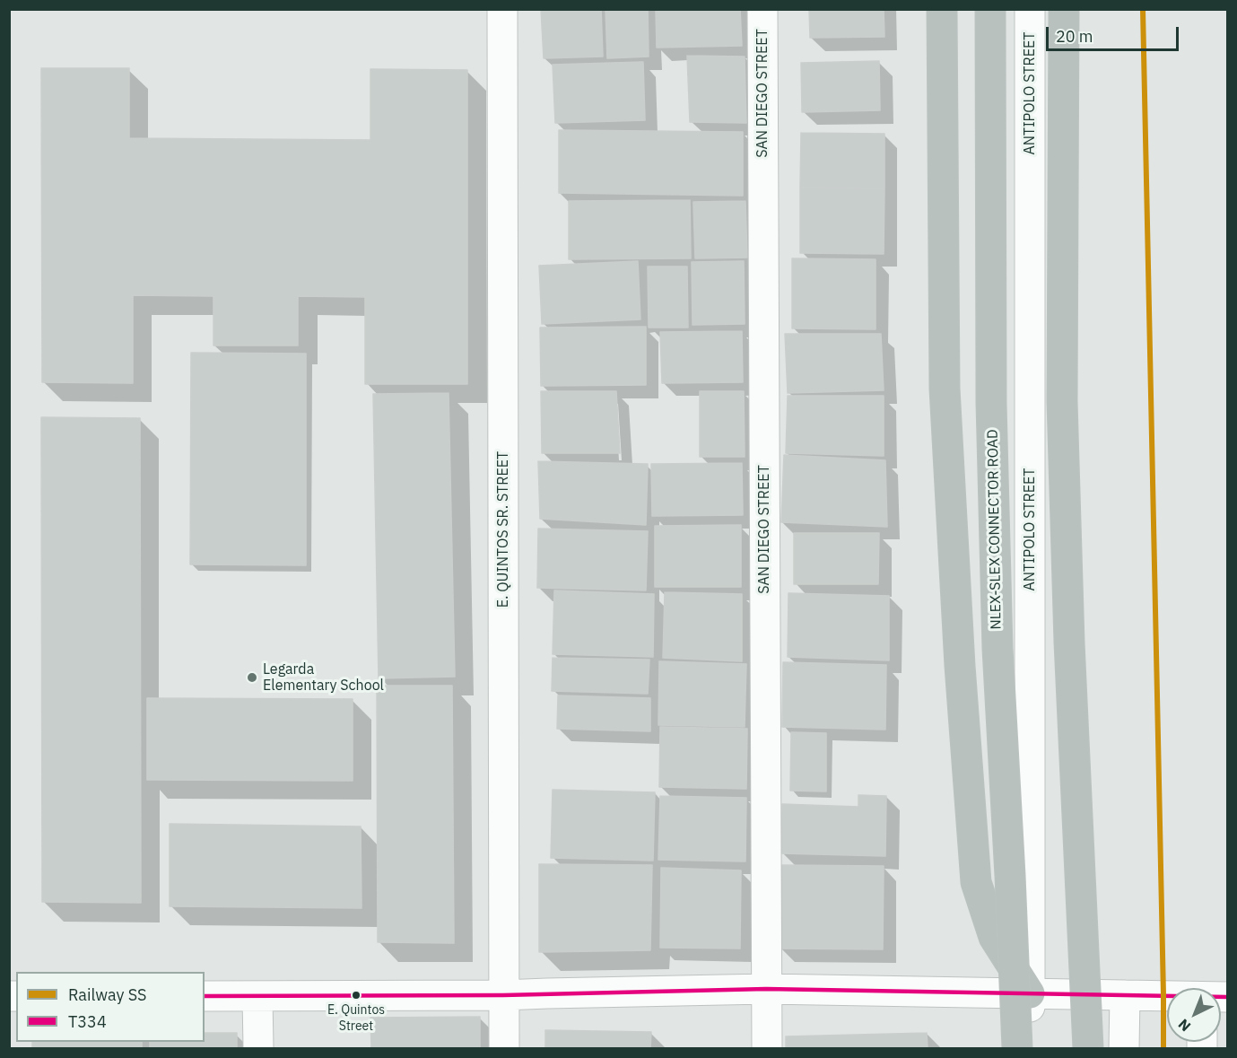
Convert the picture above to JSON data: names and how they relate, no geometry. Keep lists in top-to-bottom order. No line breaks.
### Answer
{"streets":{"highway":["NLEX-SLEX CONNECTOR ROAD"],"street":["SAN DIEGO STREET","ANTIPOLO STREET","E. QUINTOS SR. STREET"]},"places":["Legarda Elementary School","E. Quintos Street"],"lines":["rail line SS","transit line T334"],"legend":["Railway SS","T334"],"scale_bar":"20 m","north":"bottom left"}
